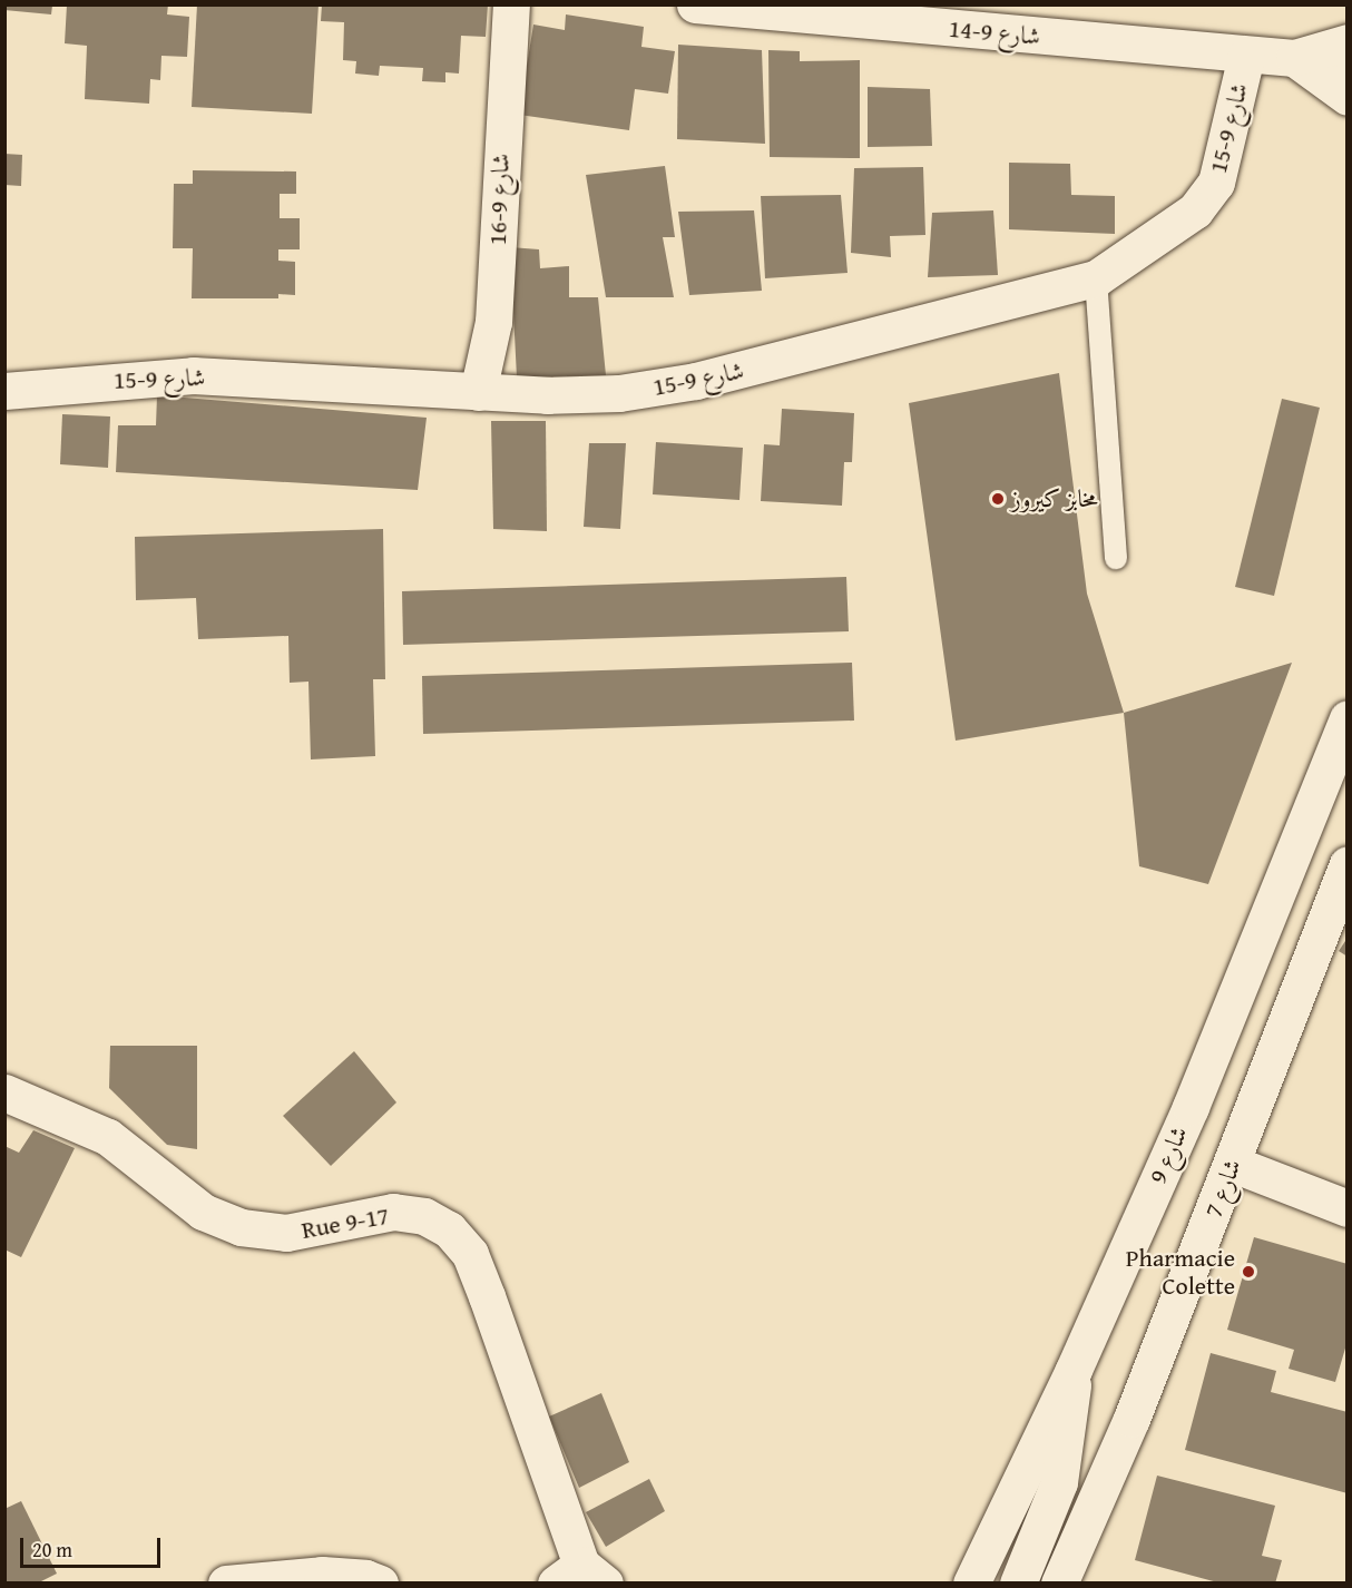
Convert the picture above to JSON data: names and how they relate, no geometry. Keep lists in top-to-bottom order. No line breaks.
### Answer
{"streets":{"street":["شارع 9-14","شارع 9-15","شارع 9-16","شارع 9","شارع 7","Rue 9-17"]},"crossings":[["شارع 9-14","شارع 9-15"],["شارع 9-15","شارع 9-16"]],"places":["مخابز كيروز","Pharmacie Colette"],"scale_bar":"20 m"}
